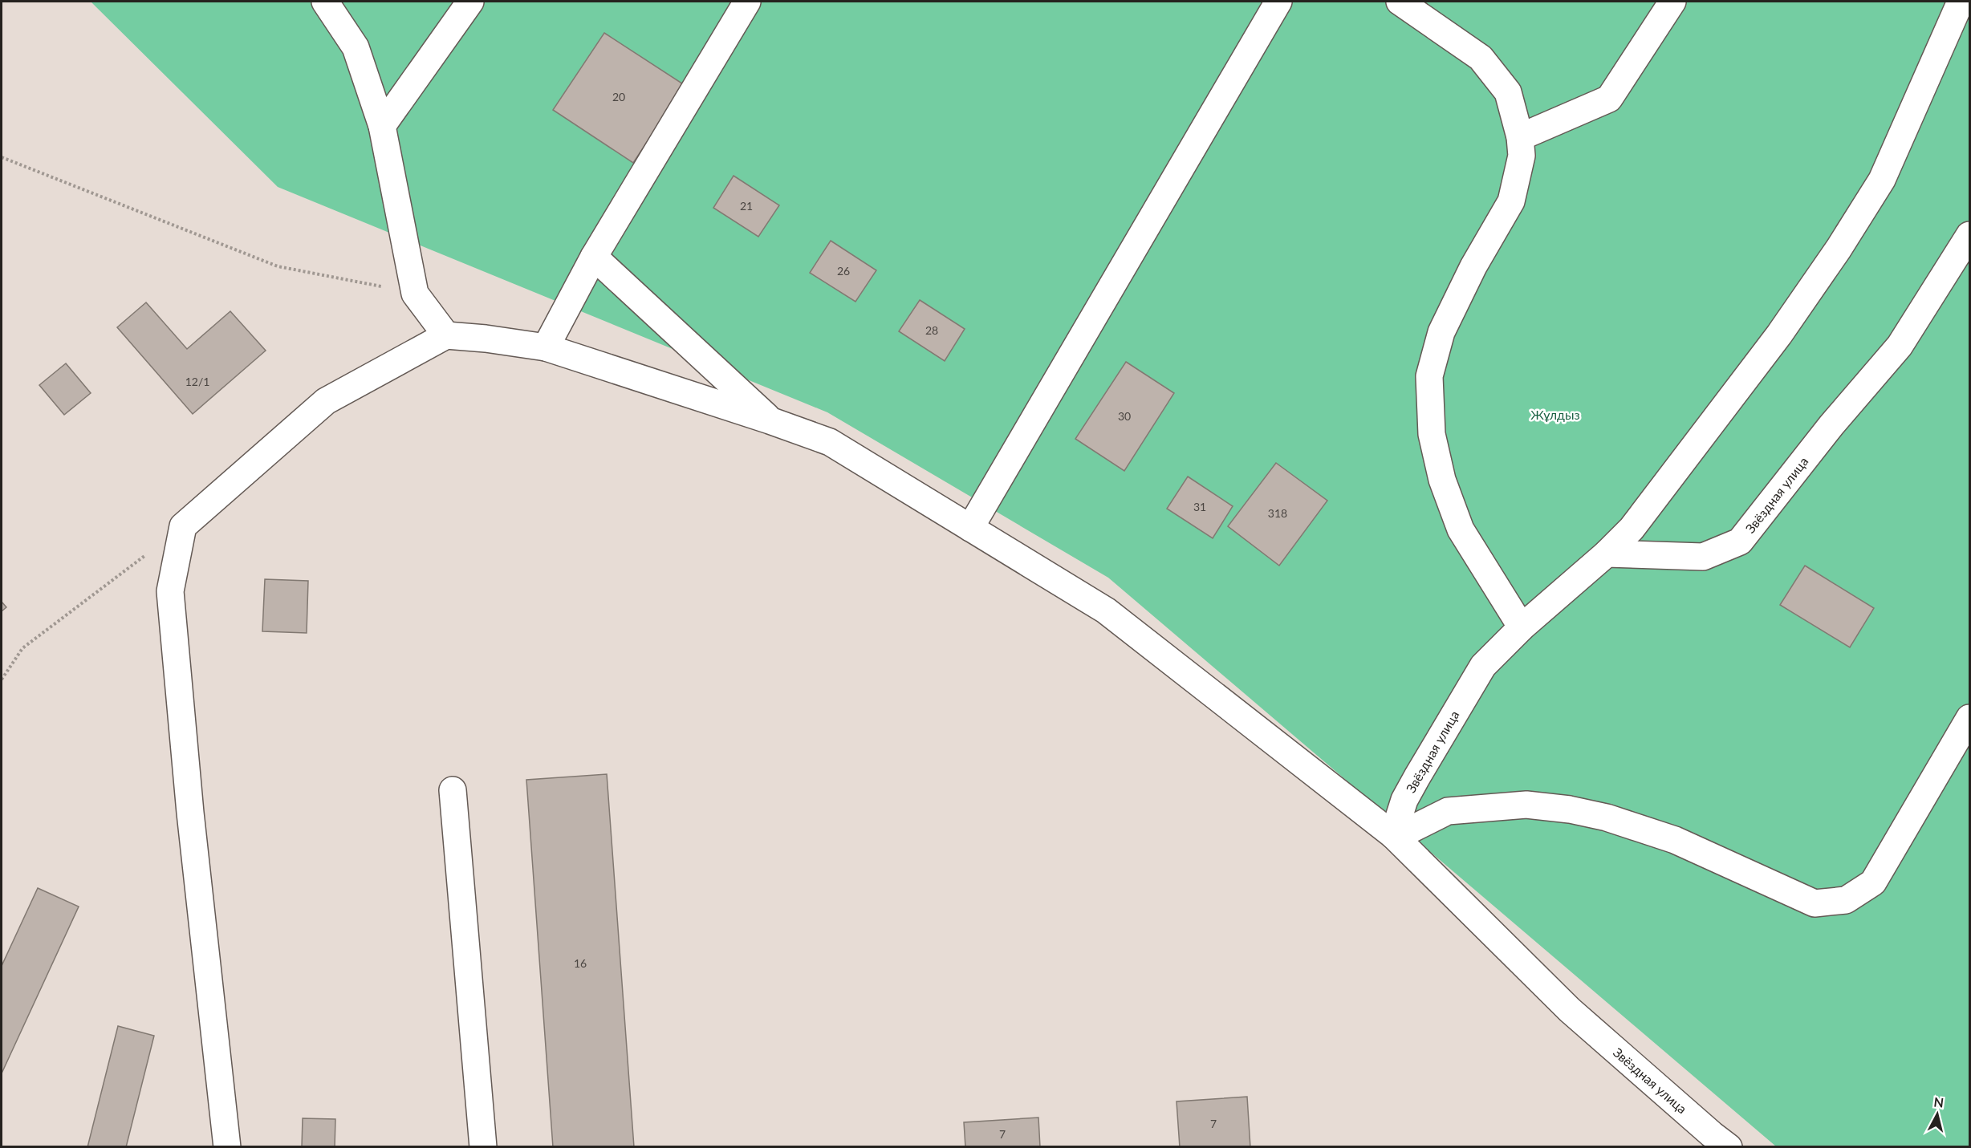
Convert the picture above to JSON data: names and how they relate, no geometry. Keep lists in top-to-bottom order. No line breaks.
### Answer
{"streets":{"street":["Звёздная улица"]},"parks":["Жұлдыз"],"house_numbers":["20","21","26","28","12/1","30","31","318","16","7","7"],"north":"top"}
